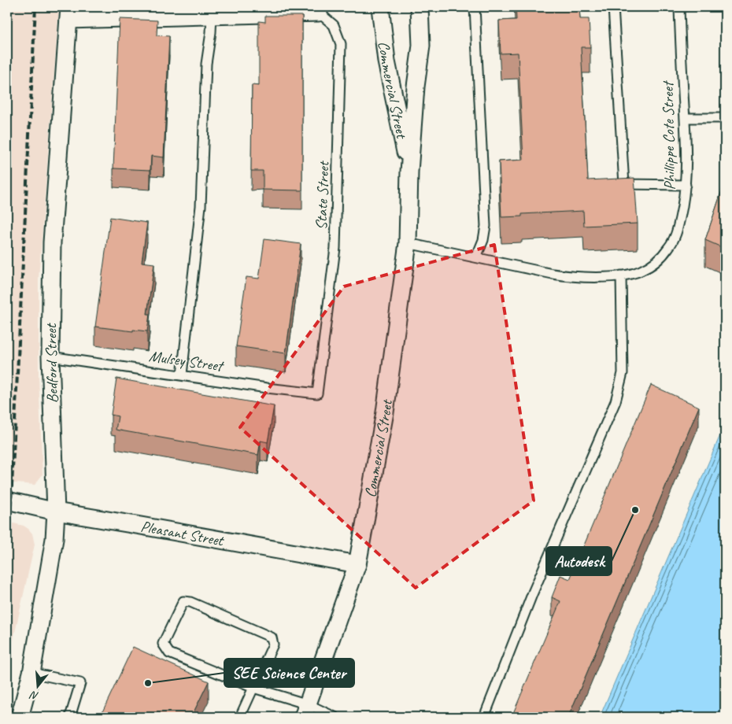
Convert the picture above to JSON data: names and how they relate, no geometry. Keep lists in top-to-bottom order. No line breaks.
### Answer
{"streets":{"street":["Commercial Street","Bedford Street","Pleasant Street"],"lane":["Phillippe Cote Street","State Street","Mulsey Street"]},"crossings":[["Commercial Street","Phillippe Cote Street"],["Commercial Street","Pleasant Street"],["State Street","Mulsey Street"],["Mulsey Street","Bedford Street"],["Bedford Street","Pleasant Street"]],"places":["Autodesk","SEE Science Center"],"north":"bottom"}
